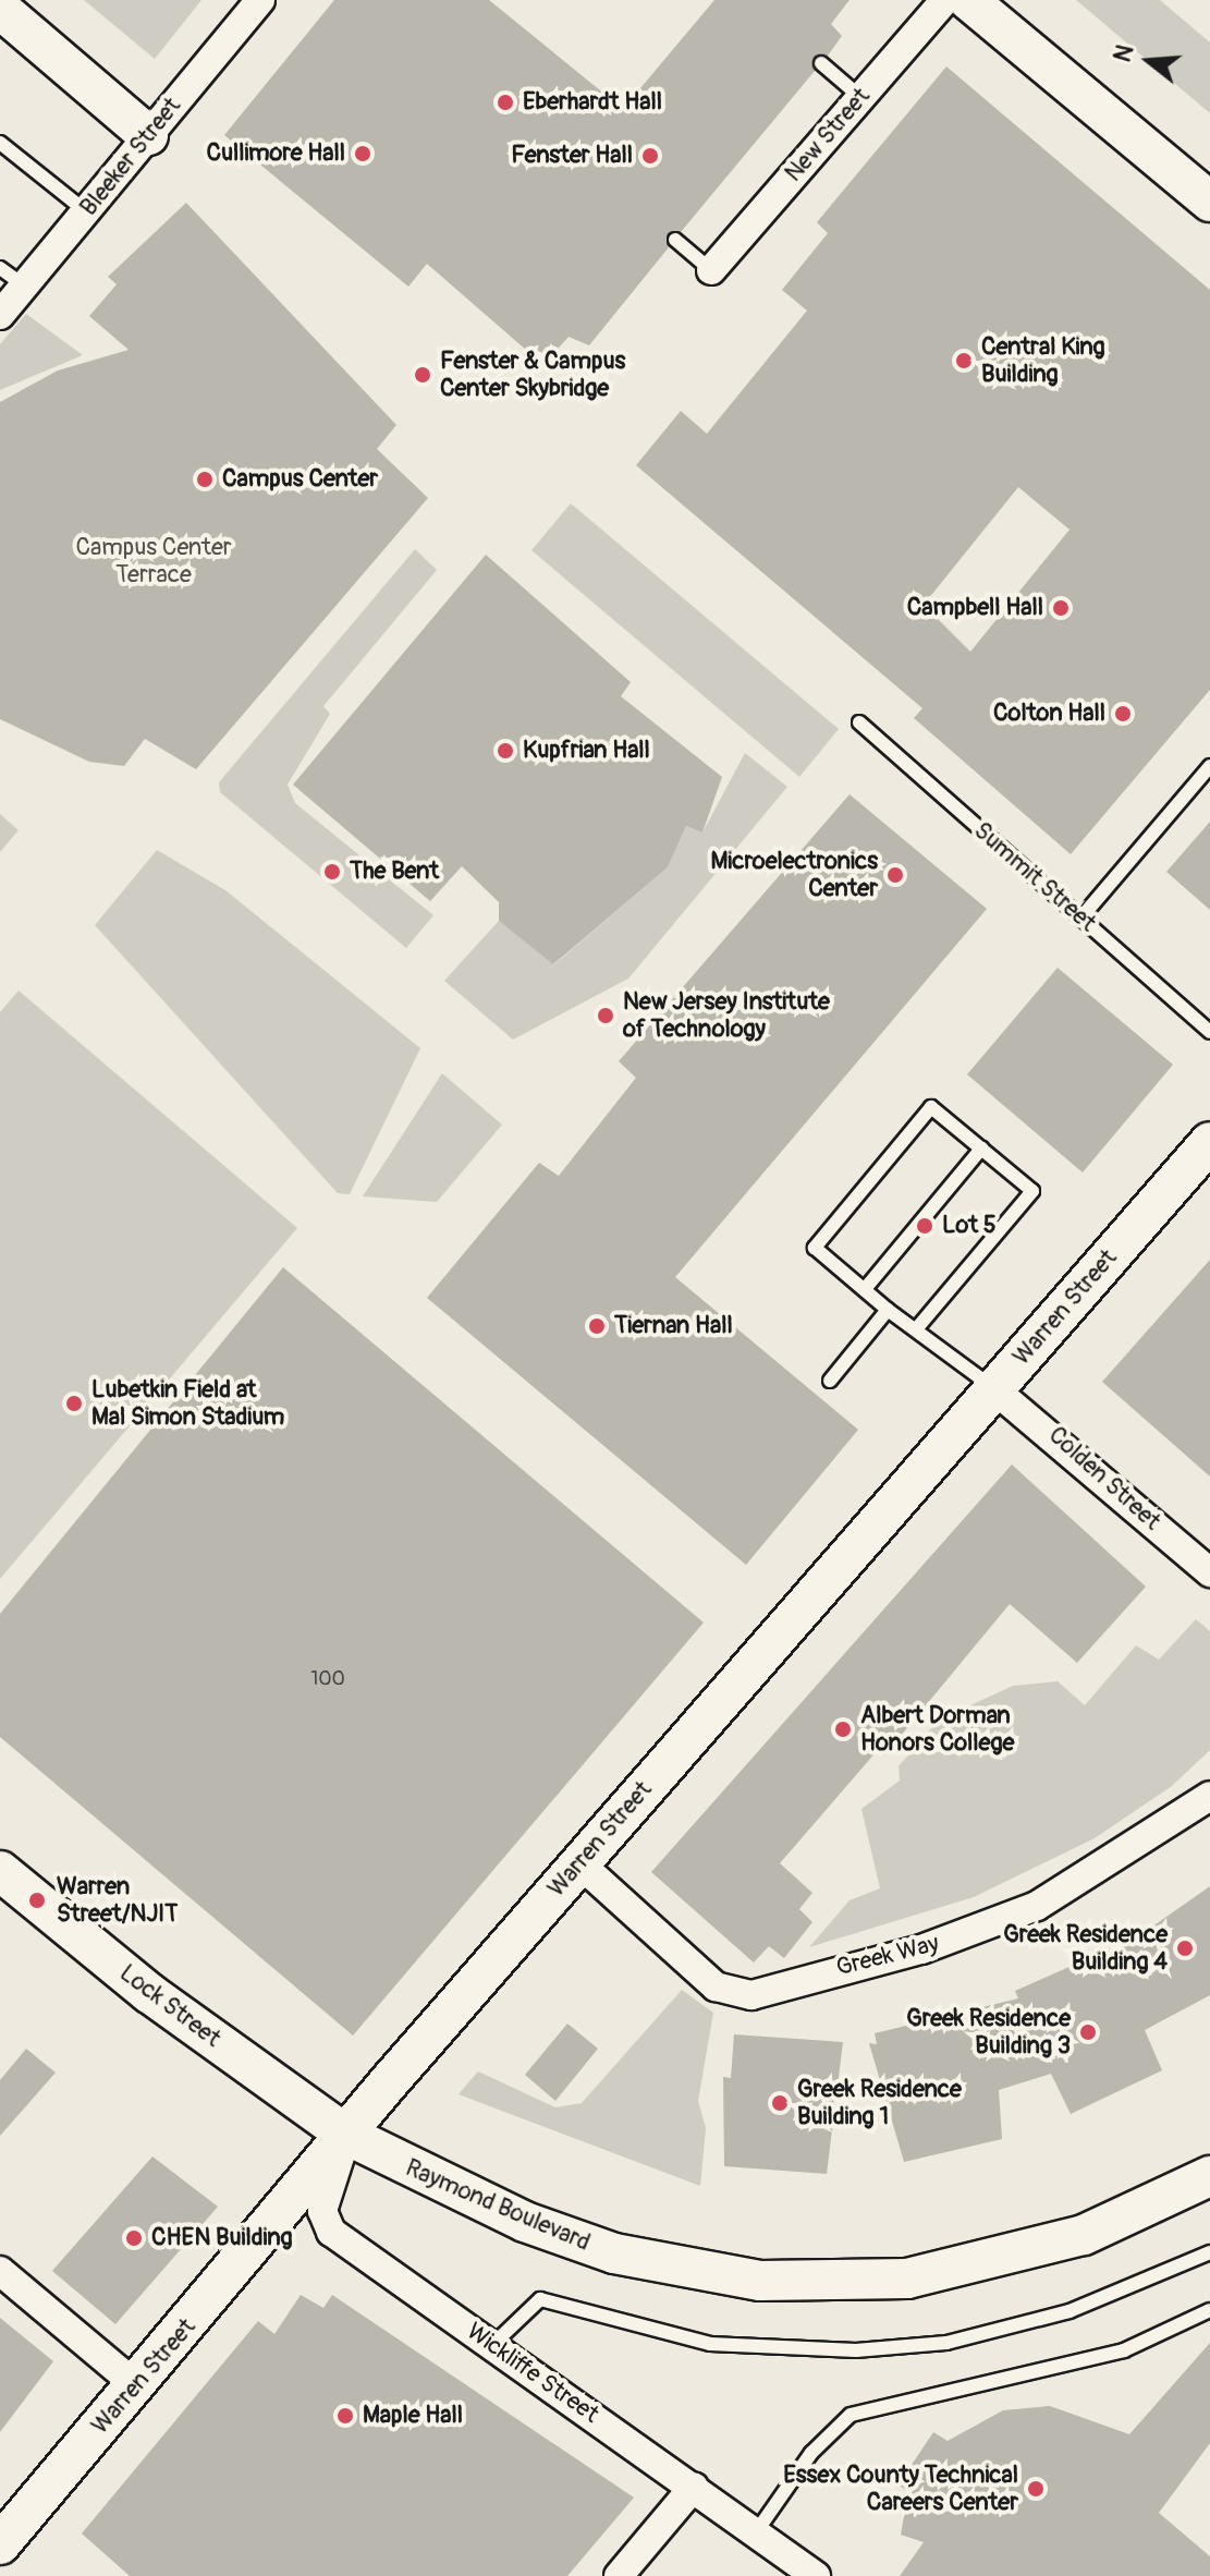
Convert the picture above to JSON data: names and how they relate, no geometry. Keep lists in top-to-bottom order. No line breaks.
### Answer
{"streets":{"main road":["Warren Street","Lock Street","Raymond Boulevard"],"street":["New Street","Bleeker Street","Colden Street","Greek Way","Wickliffe Street"],"lane":["Summit Street"]},"crossings":[["Warren Street","Colden Street"],["Warren Street","Greek Way"],["Warren Street","Lock Street"],["Warren Street","Raymond Boulevard"],["Warren Street","Wickliffe Street"],["Lock Street","Raymond Boulevard"],["Lock Street","Wickliffe Street"],["Raymond Boulevard","Wickliffe Street"]],"parks":["Campus Center Terrace"],"places":["Eberhardt Hall","Cullimore Hall","Fenster Hall","Central King Building","Fenster & Campus Center Skybridge","Campus Center","Campbell Hall","Colton Hall","Kupfrian Hall","The Bent","Microelectronics Center","New Jersey Institute of Technology","Lot 5","Tiernan Hall","Lubetkin Field at Mal Simon Stadium","Albert Dorman Honors College","Warren Street/NJIT","Greek Residence Building 4","Greek Residence Building 3","Greek Residence Building 1","CHEN Building","Maple Hall","Essex County Technical Careers Center"],"house_numbers":["100"],"north":"left"}
